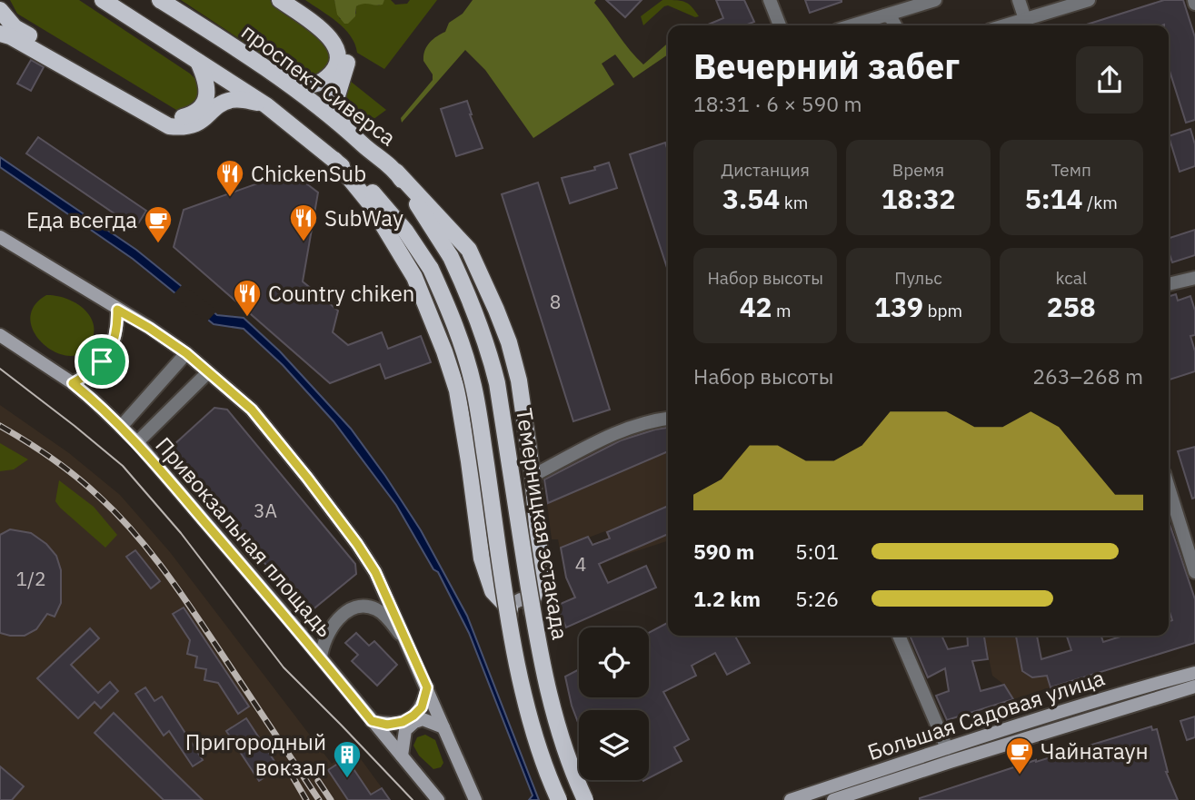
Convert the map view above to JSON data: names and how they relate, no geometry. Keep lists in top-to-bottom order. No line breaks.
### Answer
{"streets":{"main road":["проспект Сиверса","Темерницкая эстакада","Привокзальная площадь","Большая Садовая улица"]},"crossings":[["проспект Сиверса","Темерницкая эстакада"]],"places":{"restaurant":["ChickenSub","SubWay","Country chiken"],"cafe":["Еда всегда","Чайнатаун"],"building":["Пригородный вокзал"]},"house_numbers":["8","3А","4","1/2"],"page":{"heading":["Вечерний забег","18:31 · 6 × 590 m"],"stats":[["Дистанция","3.54 km"],["Время","18:32"],["Темп","5:14 /km"],["Набор высоты","42 m"],["Пульс","139 bpm"],["kcal","258"]],"chart":["Набор высоты","263–268 m"],"list":[{"name":"590 m","note":"5:01"},{"name":"1.2 km","note":"5:26"}]}}
